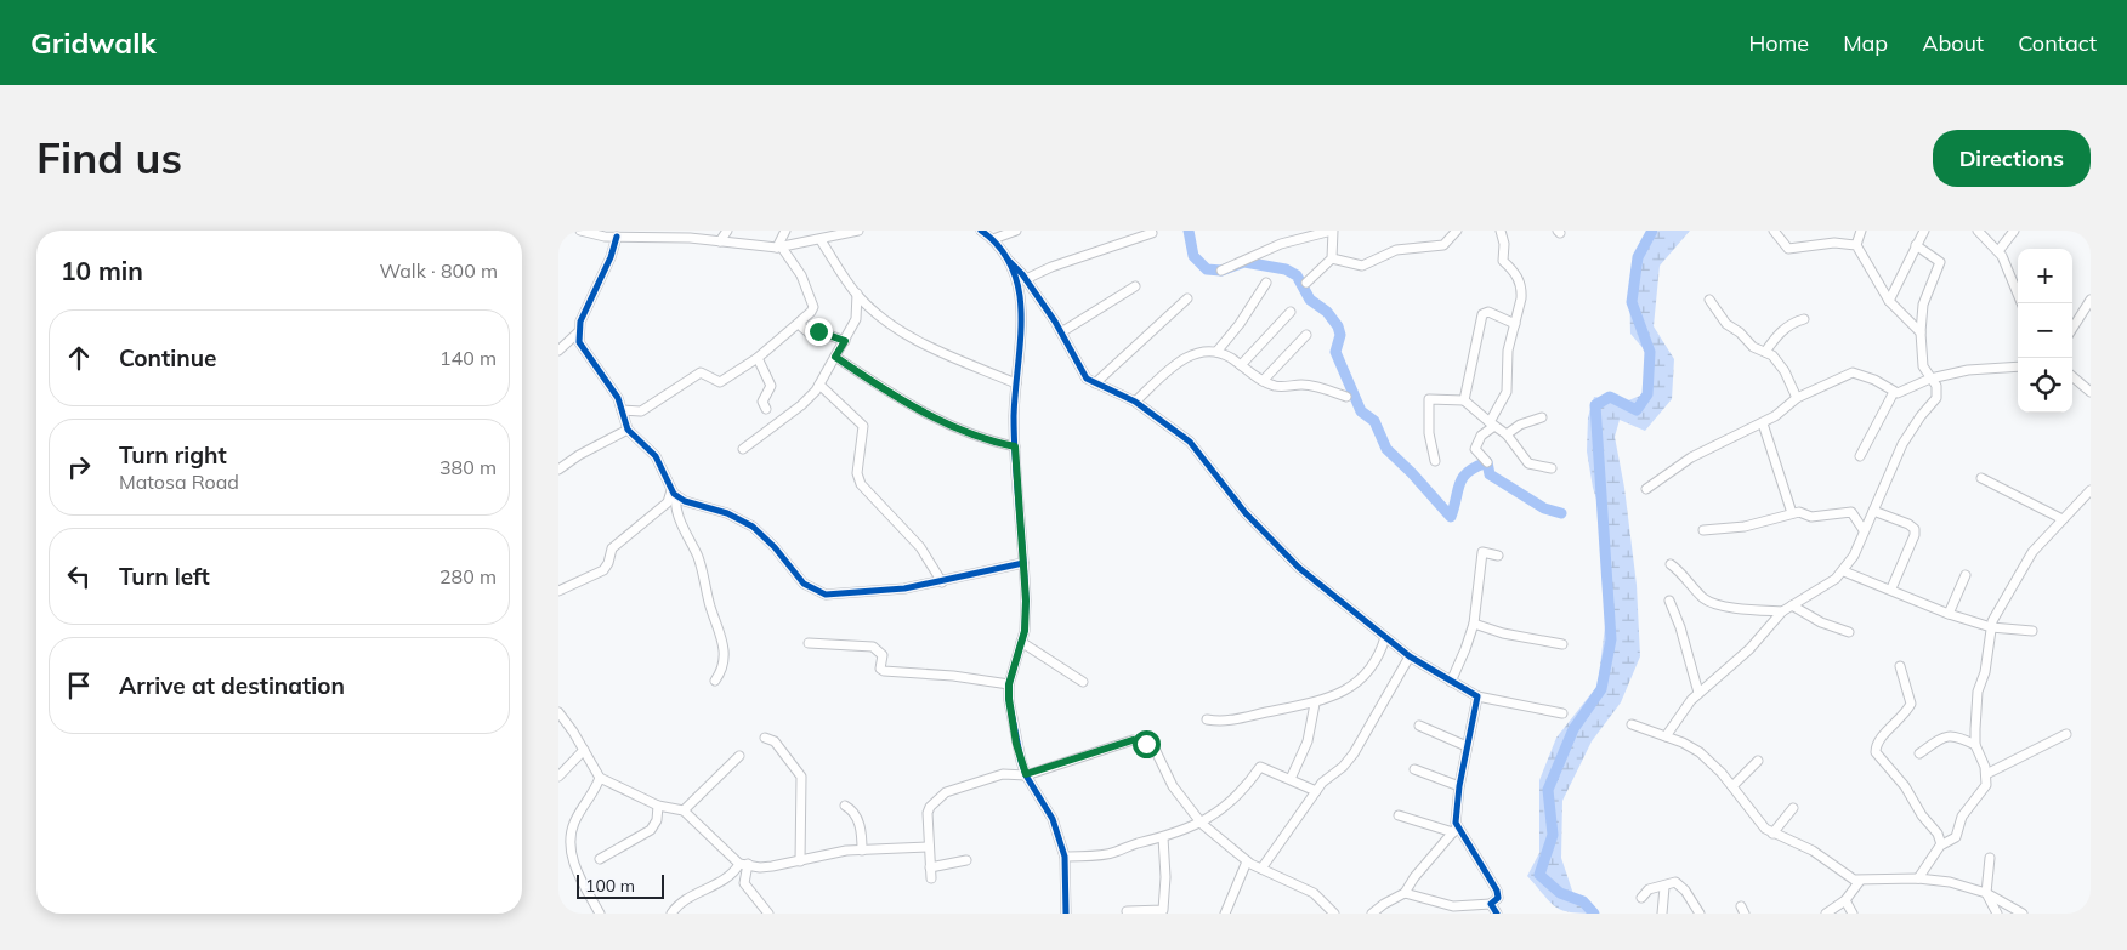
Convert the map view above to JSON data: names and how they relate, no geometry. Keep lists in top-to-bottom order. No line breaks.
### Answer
{"scale_bar":"100 m","page":{"header":"Gridwalk","nav":["Home","Map","About","Contact"],"buttons":"Directions","title":"Find us","heading":["10 min","Walk · 800 m"],"map_buttons":["+","−"],"list":[["Continue","140 m"],["Turn right","Matosa Road","380 m"],["Turn left","280 m"],"Arrive at destination"],"scale":"100 m"}}
